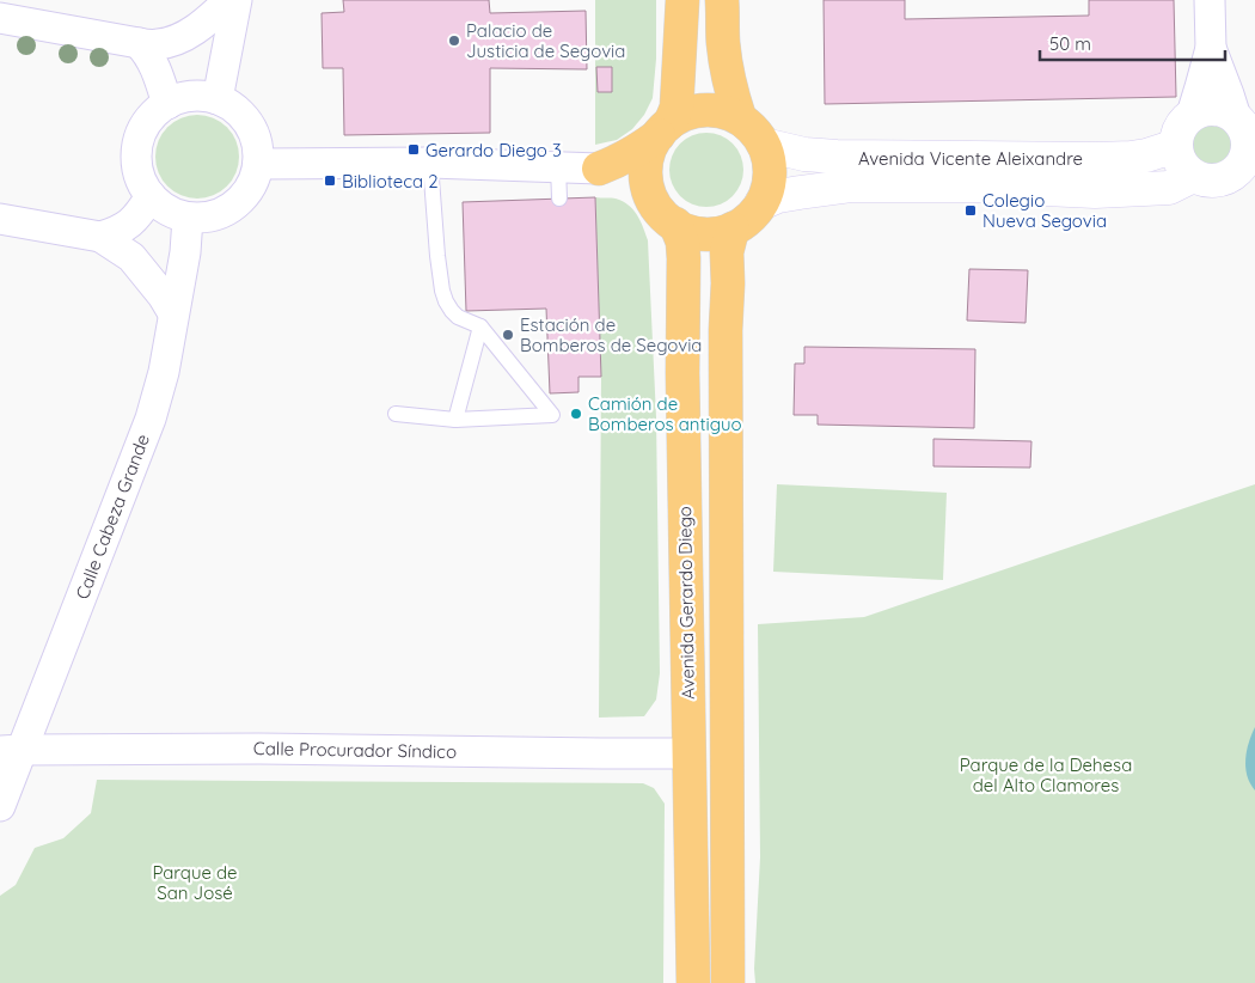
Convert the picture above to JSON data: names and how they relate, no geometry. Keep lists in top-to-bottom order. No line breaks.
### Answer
{"streets":{"main road":["Avenida Gerardo Diego"],"street":["Avenida Vicente Aleixandre","Calle Cabeza Grande","Calle Procurador Síndico"]},"crossings":[["Avenida Vicente Aleixandre","Avenida Gerardo Diego"],["Calle Cabeza Grande","Calle Procurador Síndico"],["Avenida Gerardo Diego","Calle Procurador Síndico"]],"parks":["Parque de la Dehesa del Alto Clamores","Parque de San José"],"places":{"other":["Palacio de Justicia de Segovia","Estación de Bomberos de Segovia","Camión de Bomberos antiguo"],"transit":["Gerardo Diego 3","Biblioteca 2","Colegio Nueva Segovia"]},"scale_bar":"50 m"}
